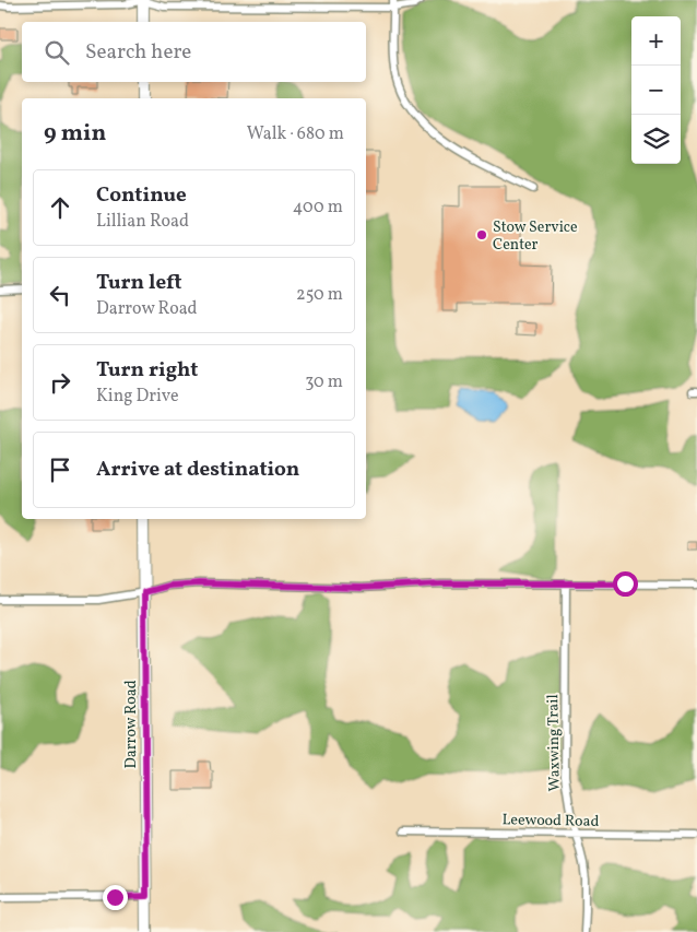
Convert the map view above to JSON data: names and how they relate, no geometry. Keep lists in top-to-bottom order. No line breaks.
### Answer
{"streets":{"main road":["Darrow Road"],"street":["Waxwing Trail","Leewood Road"]},"crossings":[["Waxwing Trail","Leewood Road"]],"places":["Stow Service Center"],"page":{"map_buttons":["+","−"],"search":"Search here","heading":["9 min","Walk · 680 m"],"list":[["Continue","Lillian Road","400 m"],["Turn left","Darrow Road","250 m"],["Turn right","King Drive","30 m"],"Arrive at destination"]}}
